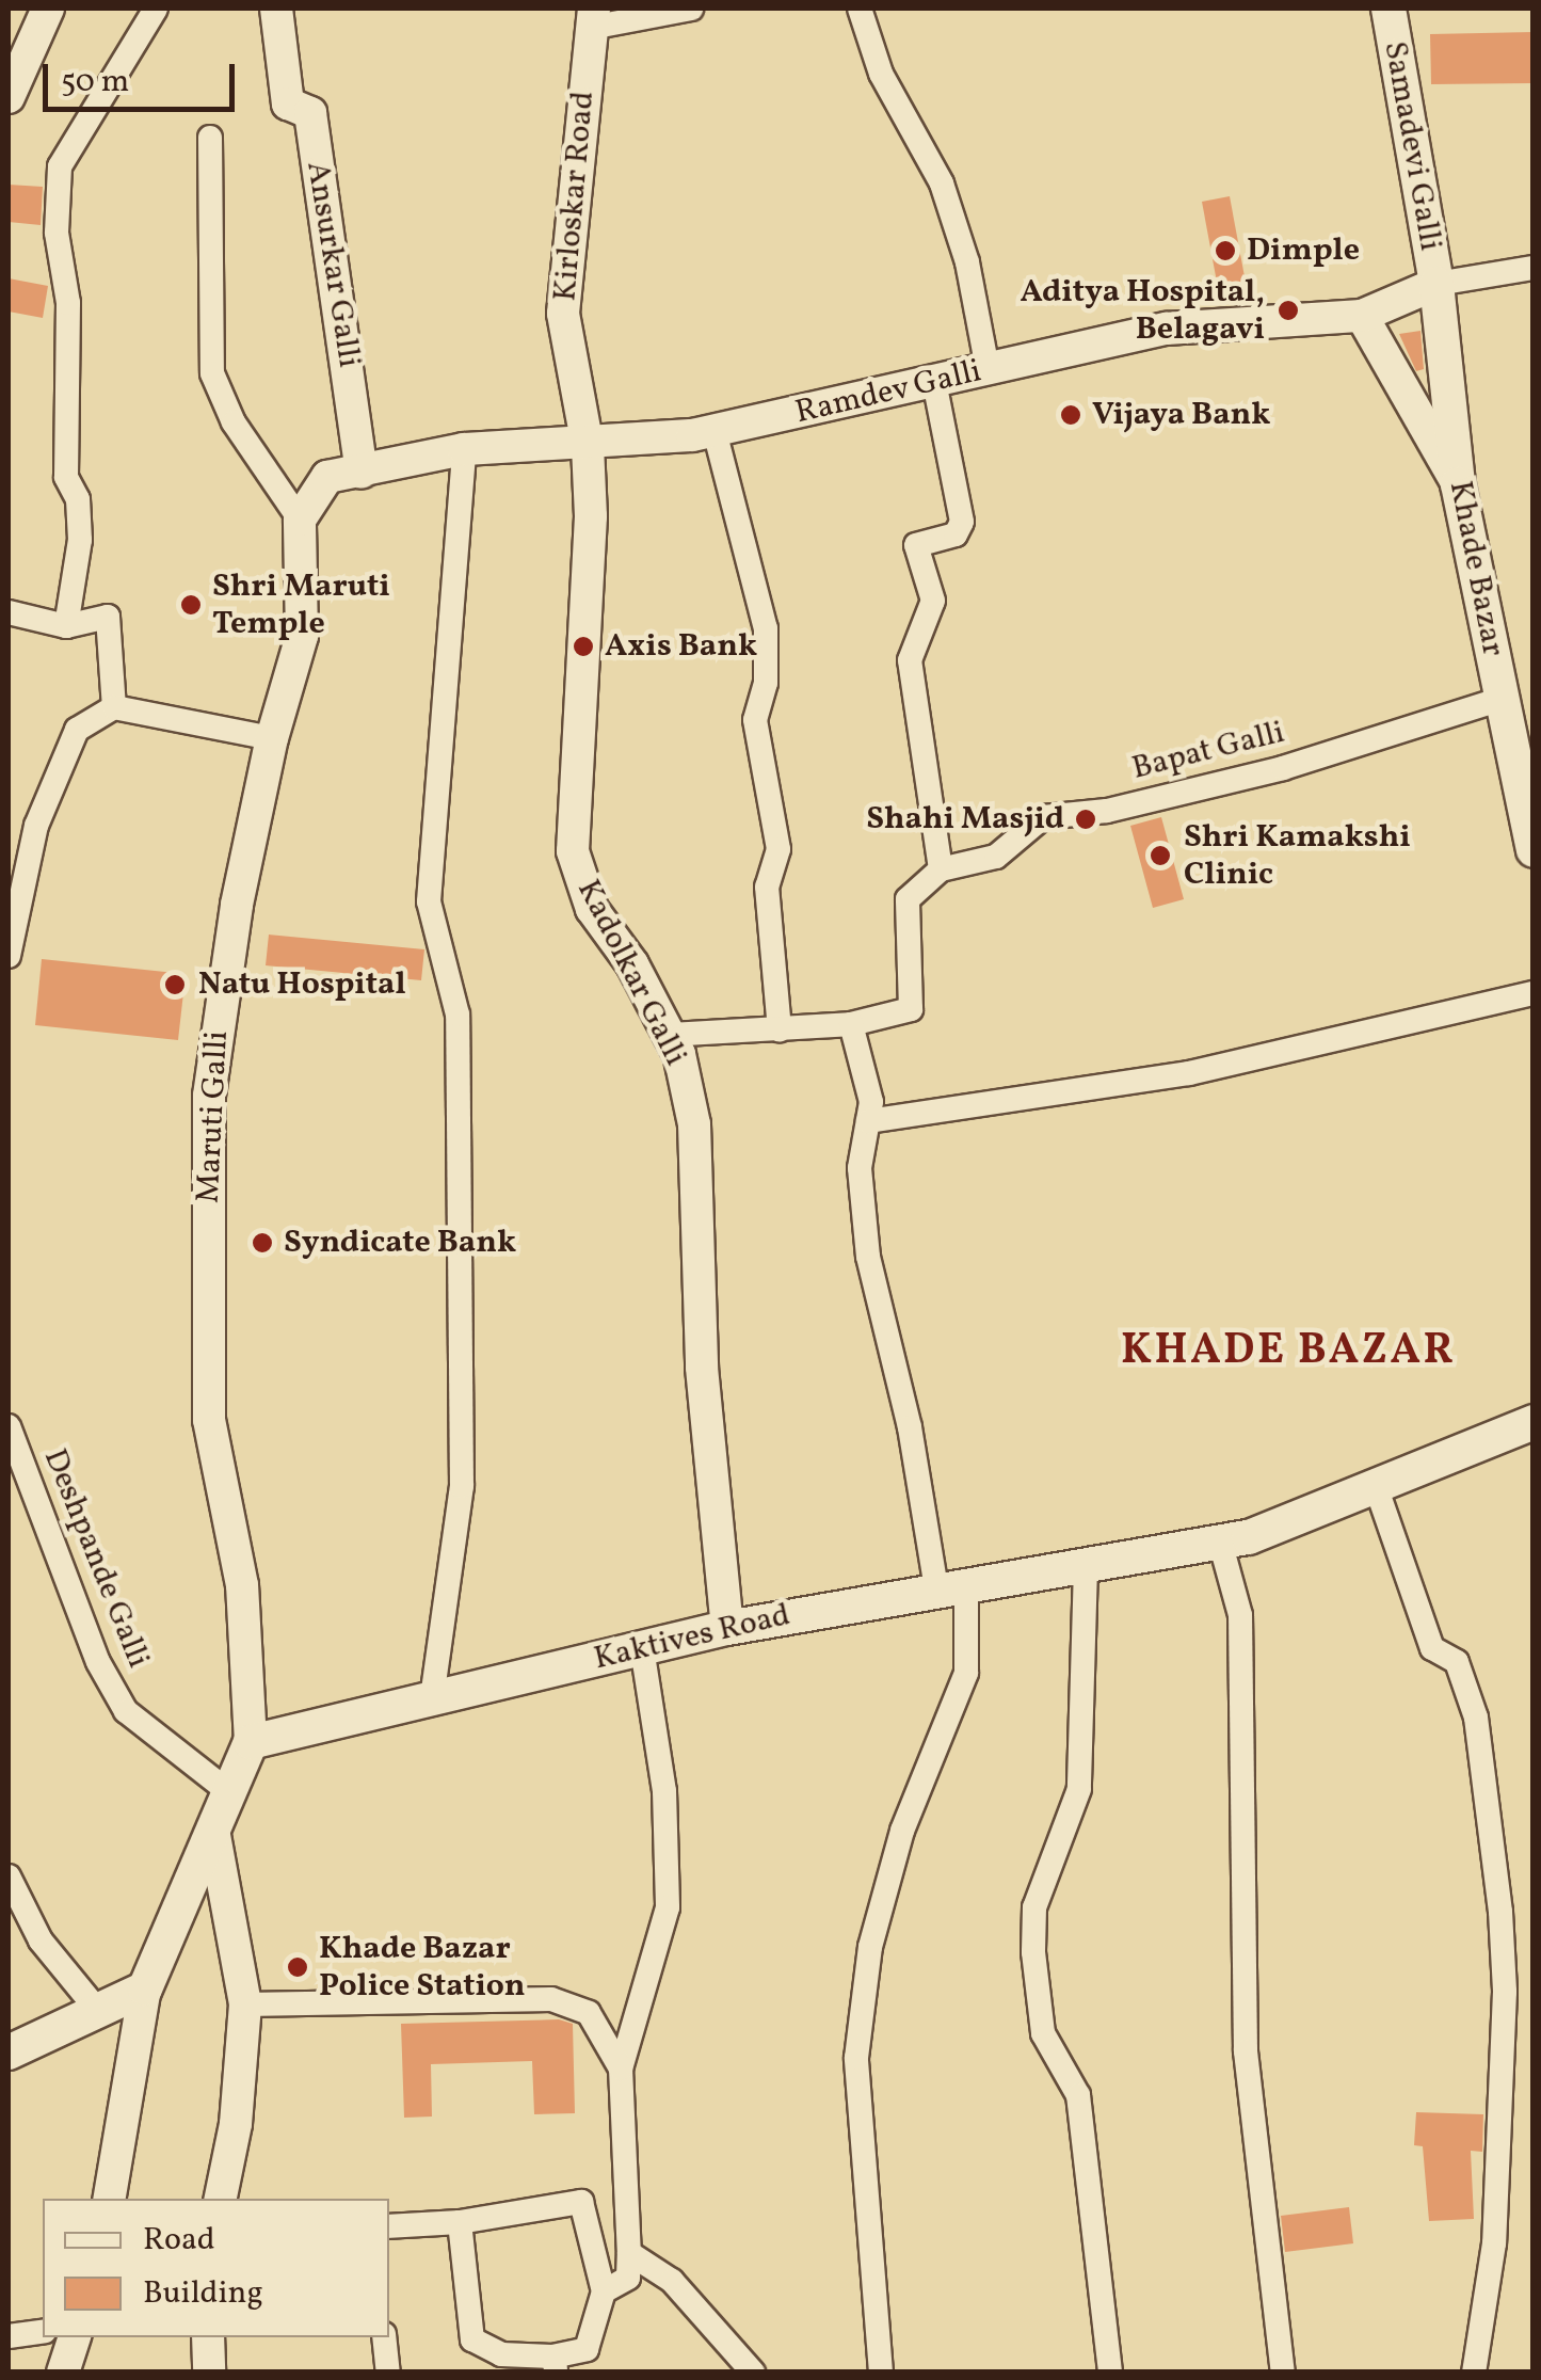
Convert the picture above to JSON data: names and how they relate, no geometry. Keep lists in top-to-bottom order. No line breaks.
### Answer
{"streets":{"main road":["Samadevi Galli","Khade Bazar","Kaktives Road"],"street":["Kirloskar Road","Ansurkar Galli","Ramdev Galli","Bapat Galli","Kadolkar Galli","Maruti Galli","Deshpande Galli"]},"crossings":[["Samadevi Galli","Ramdev Galli"],["Samadevi Galli","Khade Bazar"],["Kirloskar Road","Ramdev Galli"],["Kirloskar Road","Kadolkar Galli"],["Ansurkar Galli","Ramdev Galli"],["Ramdev Galli","Khade Bazar"],["Ramdev Galli","Kadolkar Galli"],["Khade Bazar","Bapat Galli"],["Kadolkar Galli","Kaktives Road"],["Maruti Galli","Kaktives Road"]],"districts":["KHADE BAZAR"],"places":["Dimple","Aditya Hospital, Belagavi","Vijaya Bank","Shri Maruti Temple","Axis Bank","Shahi Masjid","Shri Kamakshi Clinic","Natu Hospital","Syndicate Bank","Khade Bazar Police Station"],"legend":["Road","Building"],"scale_bar":"50 m"}
